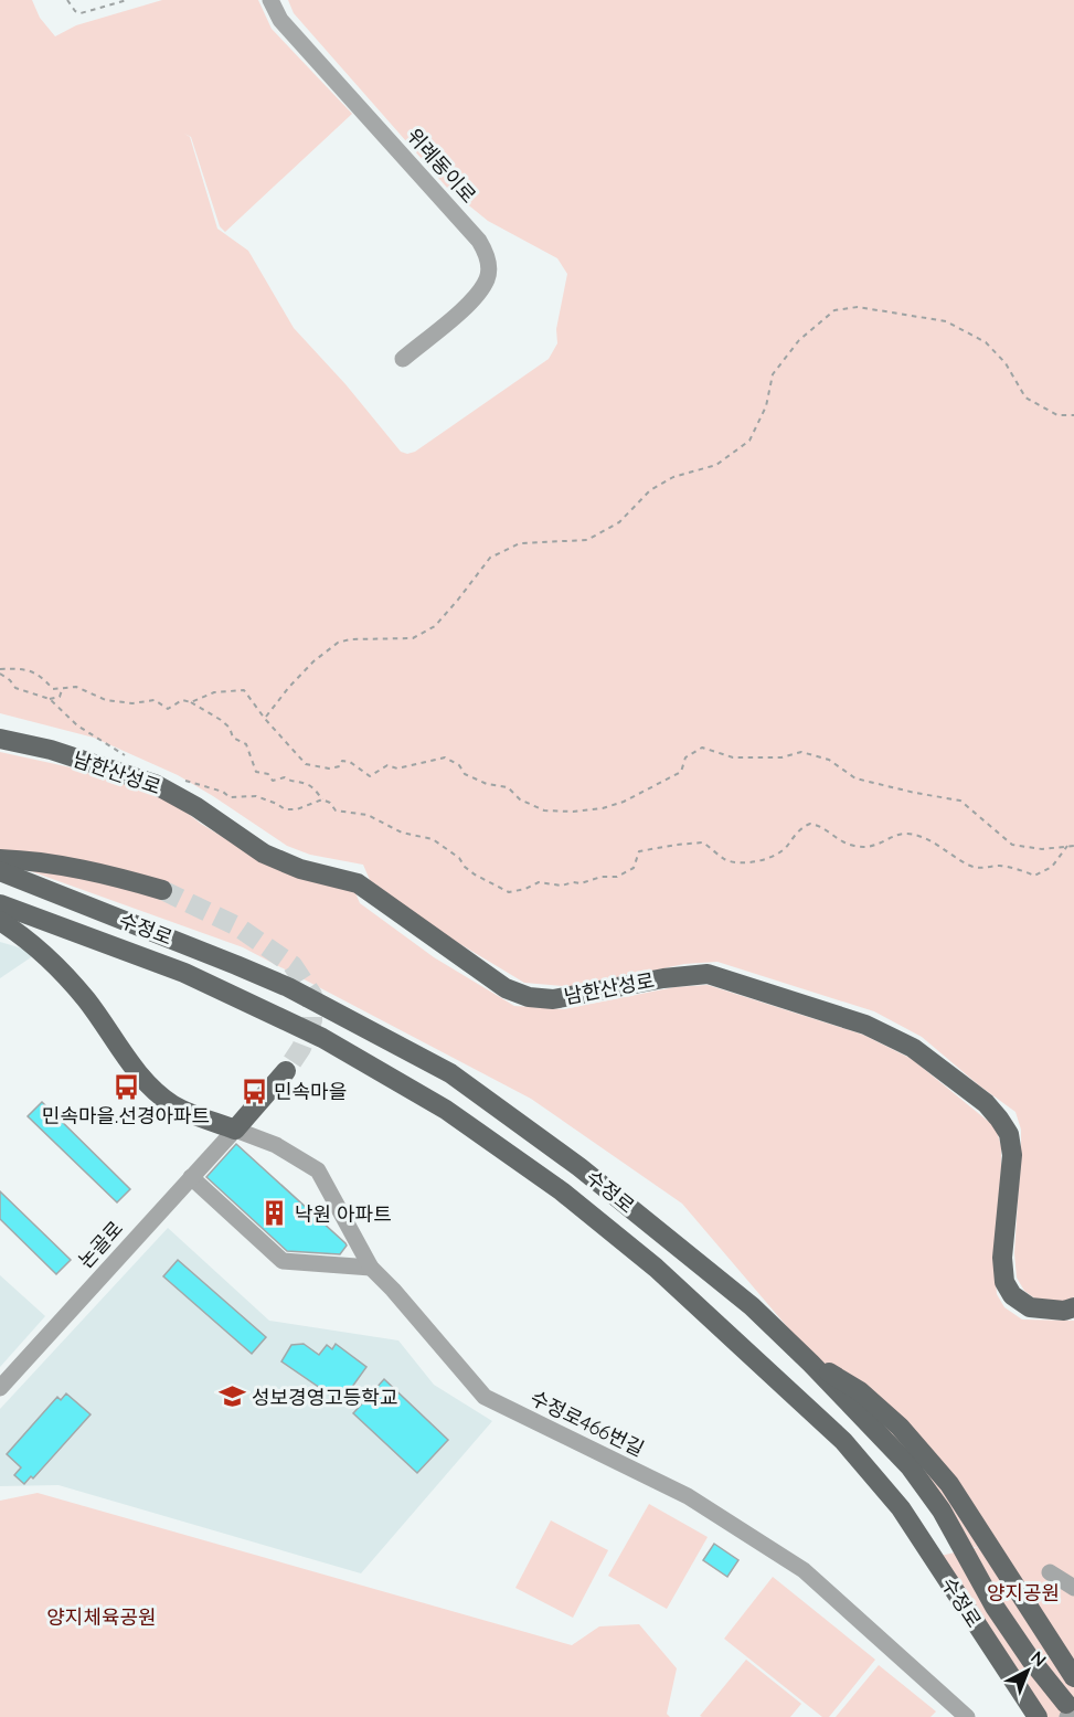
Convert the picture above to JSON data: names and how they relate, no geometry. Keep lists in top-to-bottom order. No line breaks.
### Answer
{"streets":{"main road":["남한산성로","수정로"],"street":["위례동이로","논골로","수정로466번길"]},"crossings":[["논골로","수정로466번길"]],"parks":["양지공원","양지체육공원"],"places":{"bus stop":["민속마을.선경아파트","민속마을"],"building":["낙원 아파트"],"school or university":["성보경영고등학교"]},"north":"top right"}
